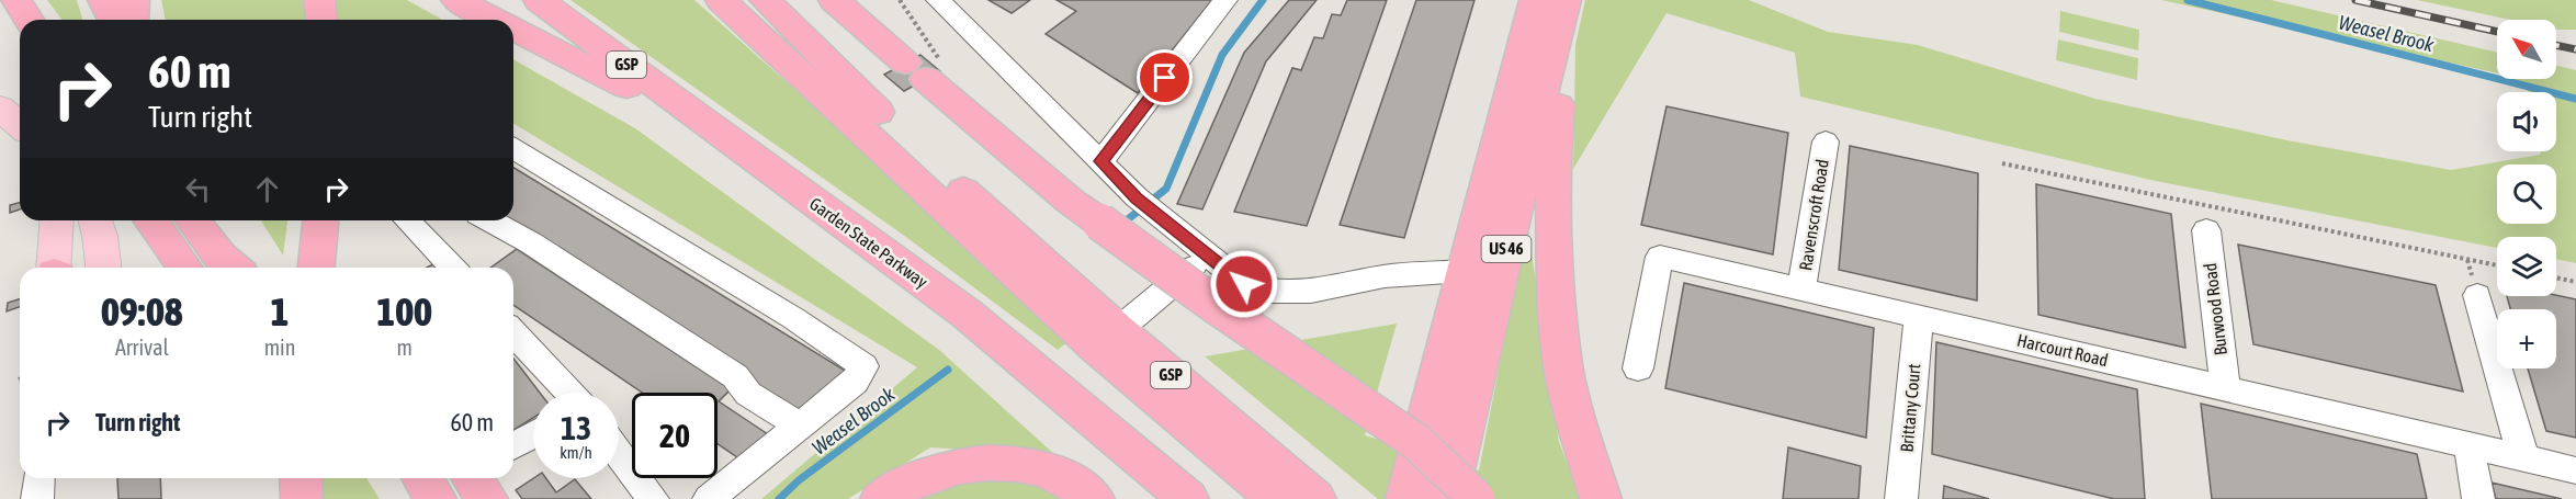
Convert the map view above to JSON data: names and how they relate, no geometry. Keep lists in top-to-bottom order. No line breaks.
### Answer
{"streets":{"highway":["GSP","Garden State Parkway","US 46"],"street":["Ravenscroft Road","Burwood Road","Harcourt Road","Brittany Court"]},"crossings":[["Ravenscroft Road","Harcourt Road"],["Burwood Road","Harcourt Road"],["Harcourt Road","Brittany Court"]],"water":["Weasel Brook"],"north":"top left","page":{"map_buttons":"+","turn":["60 m","Turn right"],"eta":["09:08","Arrival","1","min","100","m"],"list":[{"name":"Turn right","value":"60 m"}],"speed":"13 km/h","limit":"20"}}
